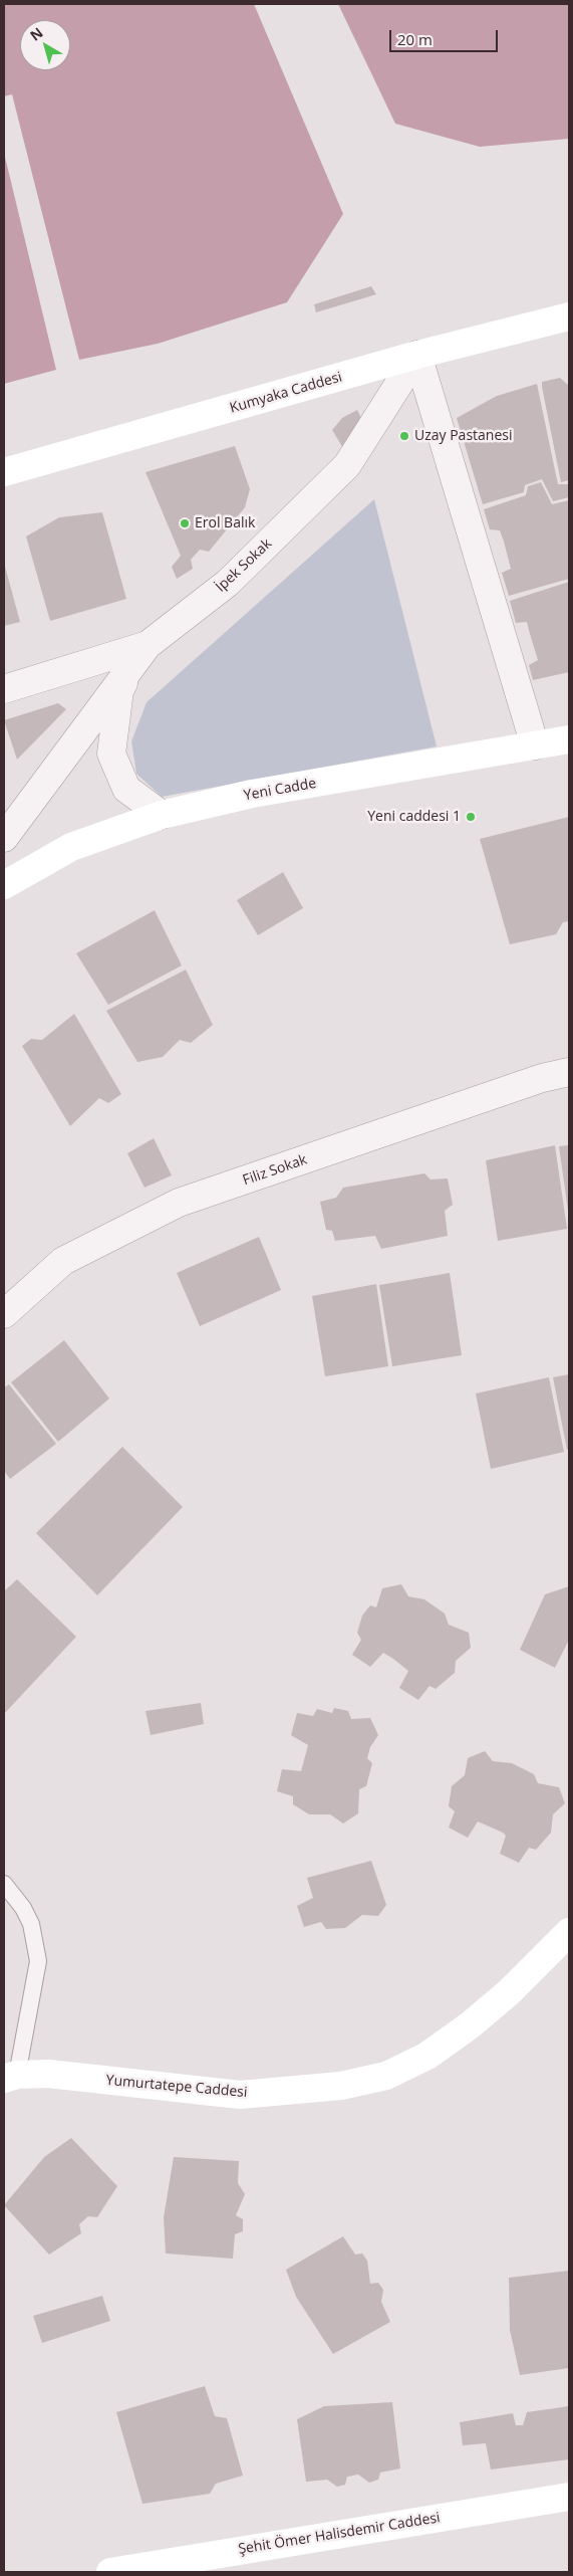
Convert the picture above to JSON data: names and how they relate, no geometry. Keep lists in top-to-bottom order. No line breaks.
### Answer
{"streets":{"street":["Kumyaka Caddesi","İpek Sokak","Yeni Cadde","Filiz Sokak","Yumurtatepe Caddesi","Şehit Ömer Halisdemir Caddesi"]},"crossings":[["Kumyaka Caddesi","İpek Sokak"]],"places":["Uzay Pastanesi","Erol Balık","Yeni caddesi 1"],"scale_bar":"20 m","north":"top left"}
